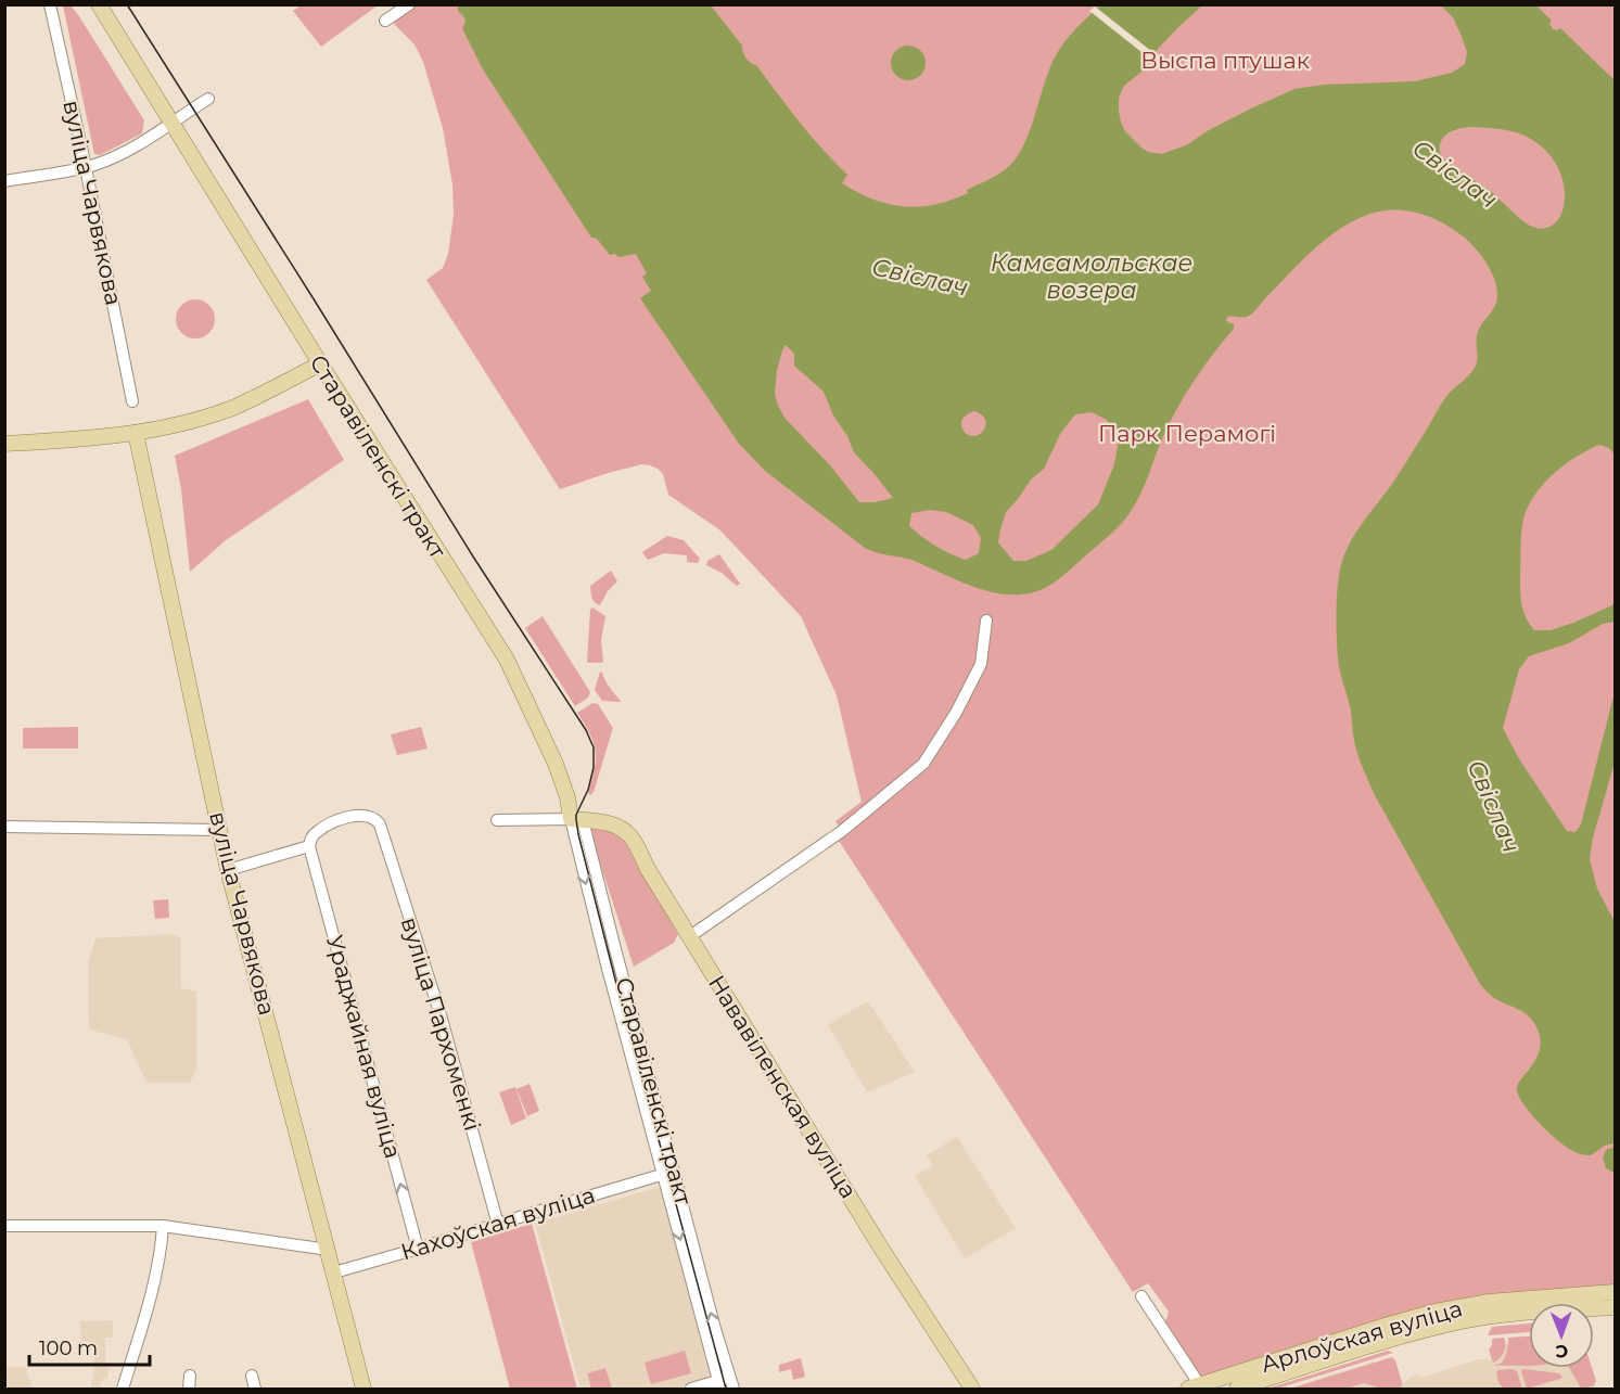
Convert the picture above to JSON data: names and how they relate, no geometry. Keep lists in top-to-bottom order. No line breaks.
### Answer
{"streets":{"main road":["вуліца Чарвякова","Старавіленскі тракт","Нававіленская вуліца","Арлоўская вуліца"],"street":["вуліца Пархоменкі","Ураджайная вуліца","Кахоўская вуліца"]},"crossings":[["вуліца Чарвякова","Кахоўская вуліца"],["Старавіленскі тракт","Нававіленская вуліца"],["Старавіленскі тракт","Кахоўская вуліца"],["вуліца Пархоменкі","Ураджайная вуліца"],["вуліца Пархоменкі","Кахоўская вуліца"],["Ураджайная вуліца","Кахоўская вуліца"]],"one_way":["Ураджайная вуліца"],"water":["Свіслач","Камсамольскае возера"],"parks":["Выспа птушак","Парк Перамогі"],"scale_bar":"100 m","north":"bottom"}
